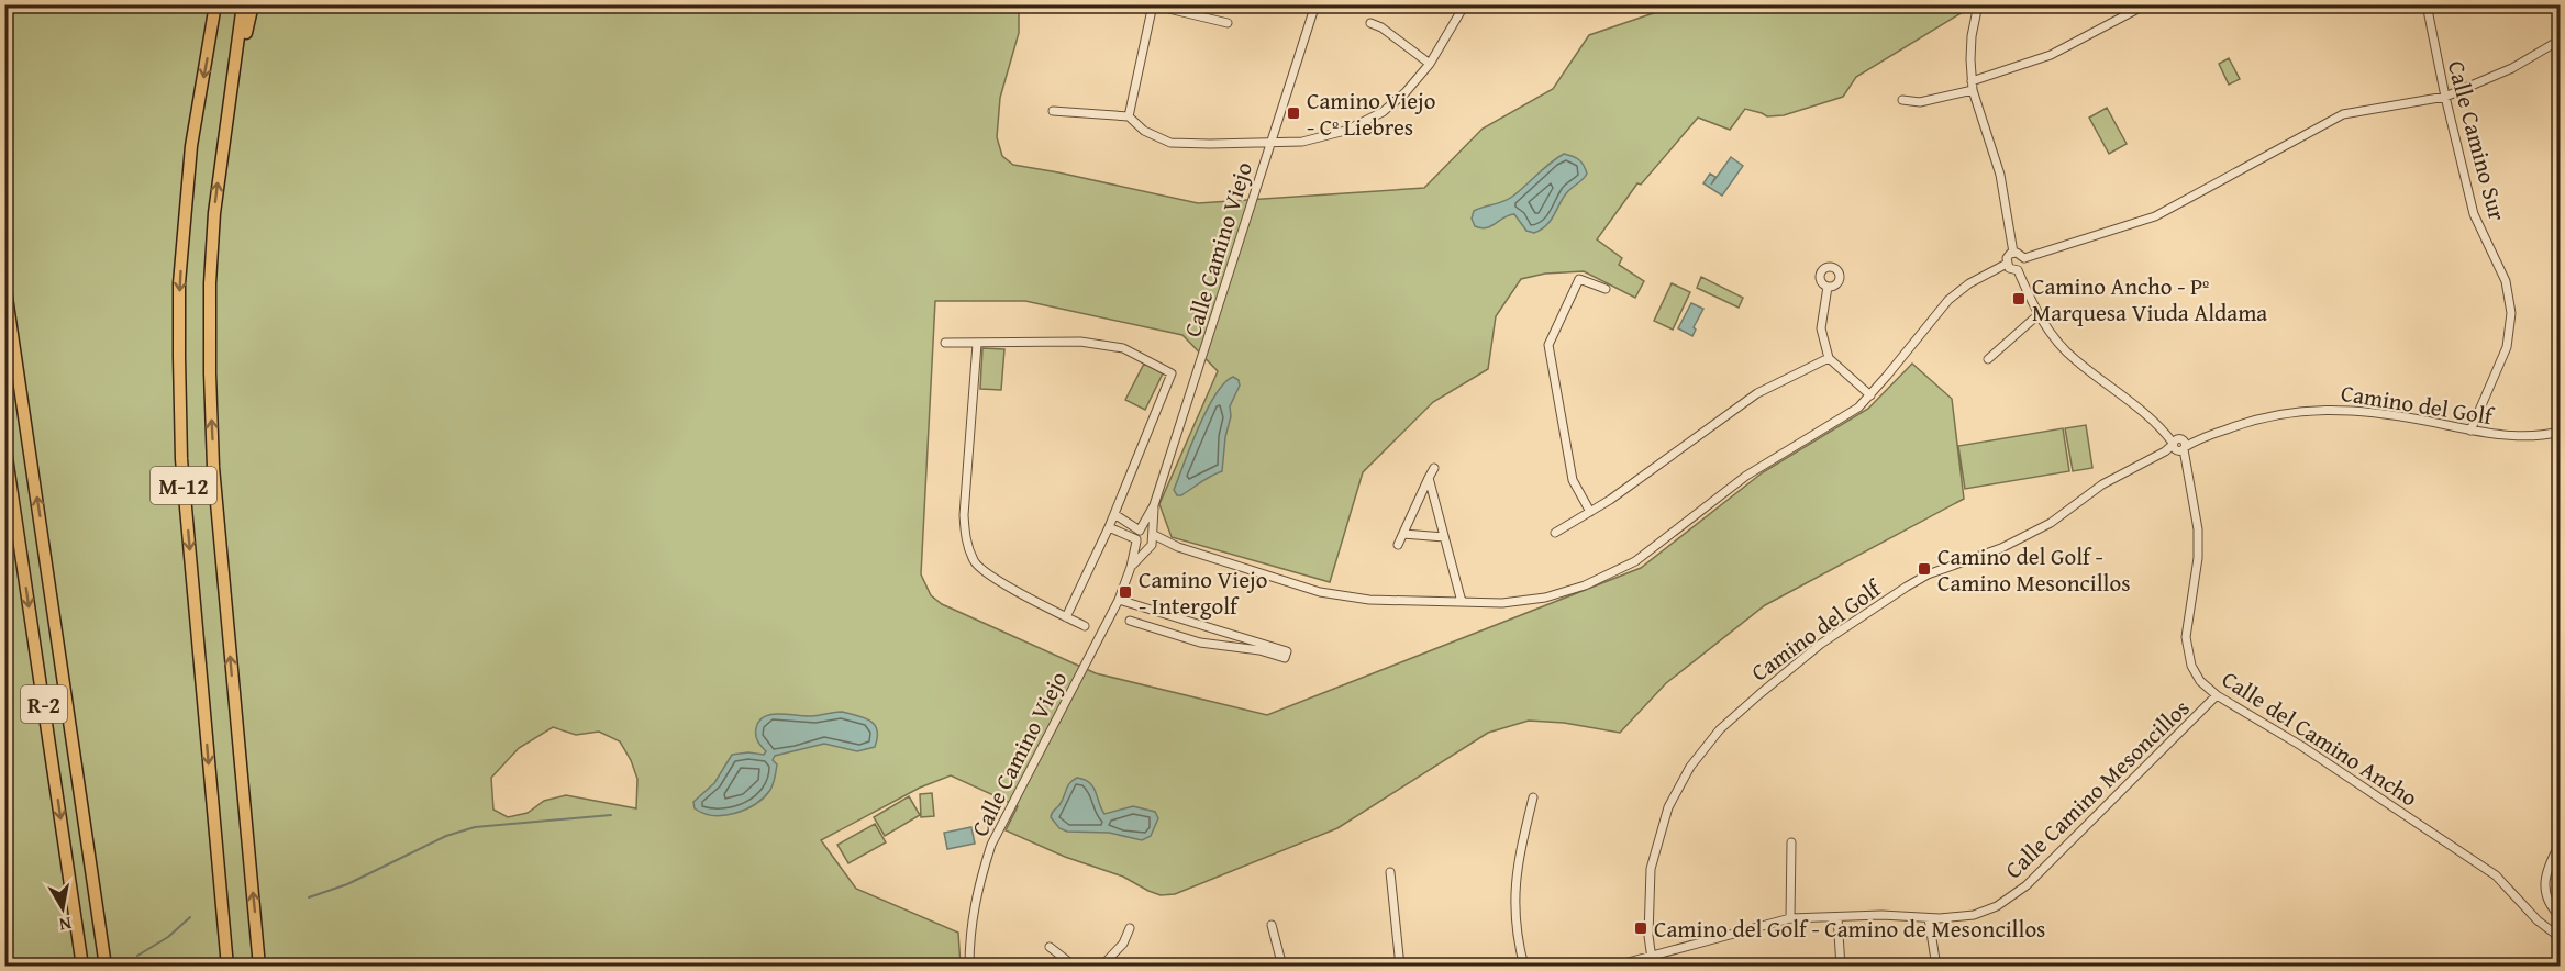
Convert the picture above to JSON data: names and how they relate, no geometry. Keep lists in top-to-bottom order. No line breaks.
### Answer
{"streets":{"highway":["M-12","R-2"],"street":["Calle Camino Sur","Calle Camino Viejo","Camino del Golf","Calle del Camino Ancho","Calle Camino Mesoncillos"]},"crossings":[["Calle Camino Sur","Camino del Golf"],["Camino del Golf","Calle del Camino Ancho"],["Camino del Golf","Calle Camino Mesoncillos"],["Calle del Camino Ancho","Calle Camino Mesoncillos"]],"places":{"transit":["Camino Viejo - Cº Liebres","Camino Ancho - Pº Marquesa Viuda Aldama","Camino del Golf - Camino Mesoncillos","Camino Viejo - Intergolf","Camino del Golf - Camino de Mesoncillos"]},"north":"bottom"}
